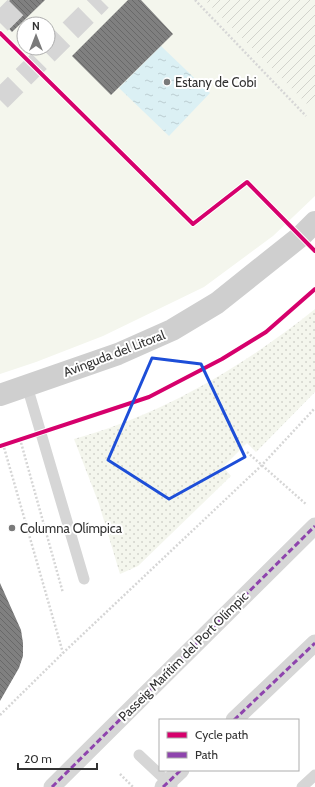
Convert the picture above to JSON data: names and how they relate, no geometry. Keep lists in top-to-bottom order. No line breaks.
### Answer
{"streets":{"main road":["Avinguda del Litoral"],"street":["Passeig Marítim del Port Olímpic"]},"places":["Estany de Cobi","Columna Olímpica"],"legend":["Cycle path","Path"],"scale_bar":"20 m","north":"top"}
